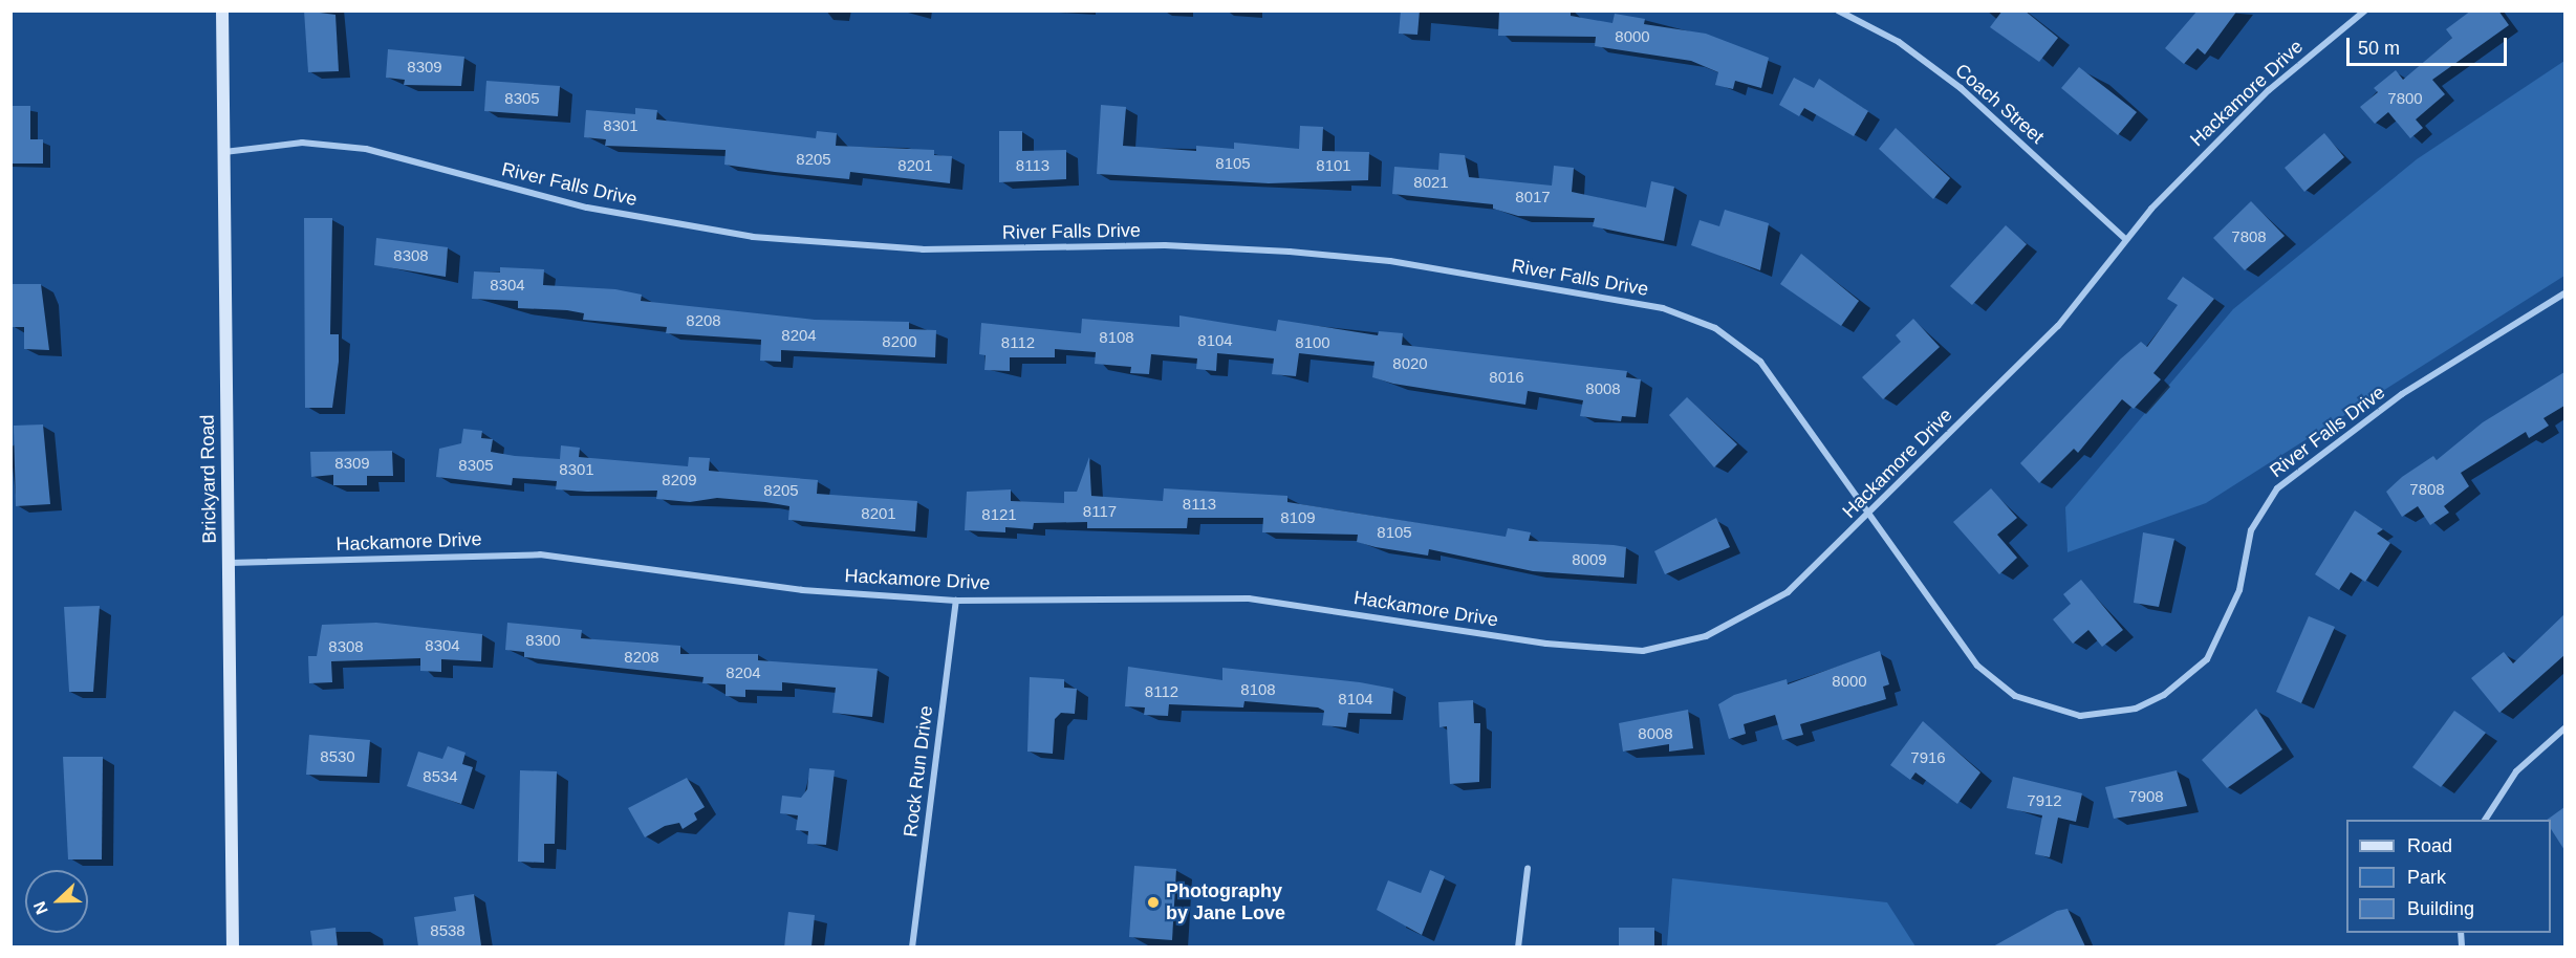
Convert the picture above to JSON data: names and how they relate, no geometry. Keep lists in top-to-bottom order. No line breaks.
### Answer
{"streets":{"street":["Hackamore Drive","Coach Street","River Falls Drive","Brickyard Road","Rock Run Drive"]},"crossings":[["Hackamore Drive","Coach Street"],["Hackamore Drive","River Falls Drive"],["Hackamore Drive","Brickyard Road"],["Hackamore Drive","Rock Run Drive"],["River Falls Drive","Brickyard Road"]],"places":["Photography by Jane Love"],"house_numbers":["8000","8309","8305","7800","8301","8205","8105","8201","8113","8101","8021","8017","7808","8308","8304","8208","8204","8108","8104","8200","8112","8100","8020","8016","8008","8309","8305","8301","8209","7808","8205","8113","8117","8201","8121","8109","8105","8009","8300","8304","8308","8208","8204","8000","8108","8112","8104","8008","8530","7916","8534","7908","7912","8538"],"legend":["Road","Park","Building"],"scale_bar":"50 m","north":"left"}
